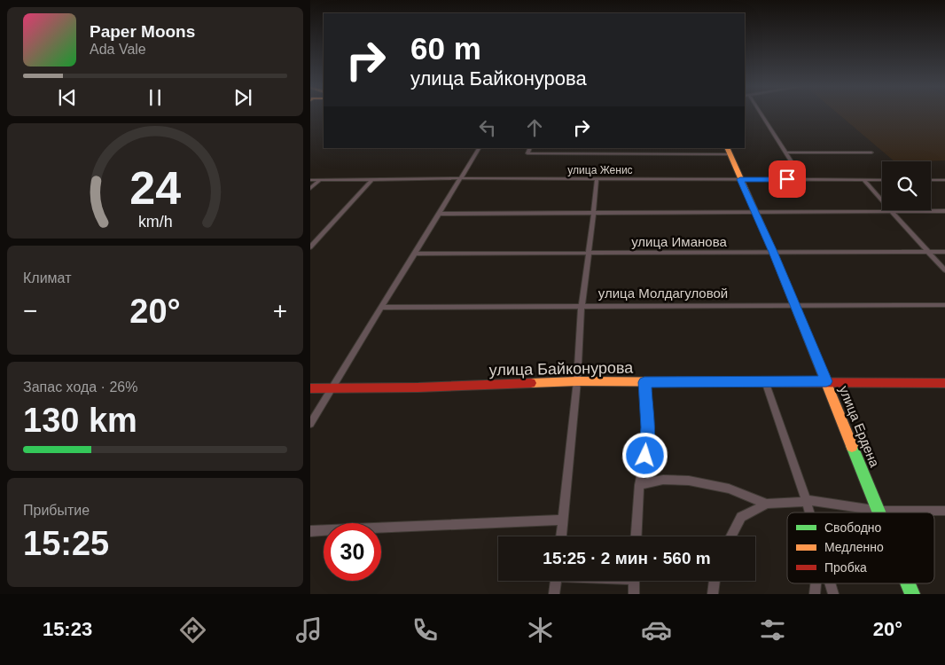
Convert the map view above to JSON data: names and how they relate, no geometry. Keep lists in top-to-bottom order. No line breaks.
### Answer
{"streets":{"street":["улица Женис","улица Иманова","улица Молдагуловой","улица Байконурова","улица Ердена"]},"crossings":[["улица Женис","улица Ердена"],["улица Иманова","улица Ердена"],["улица Молдагуловой","улица Ердена"],["улица Байконурова","улица Ердена"]],"legend":["Свободно","Медленно","Пробка"],"page":{"song":["Paper Moons","Ada Vale"],"turn":["60 m","улица Байконурова"],"tile":["Климат",["Запас хода · 26%","130 km"],["Прибытие","15:25"]],"heat":["−","20°","+"],"limit":"30","trip":"15:25 · 2 мин · 560 m","tabs":["15:23","20°"],"gauge":["24","km/h"]}}
